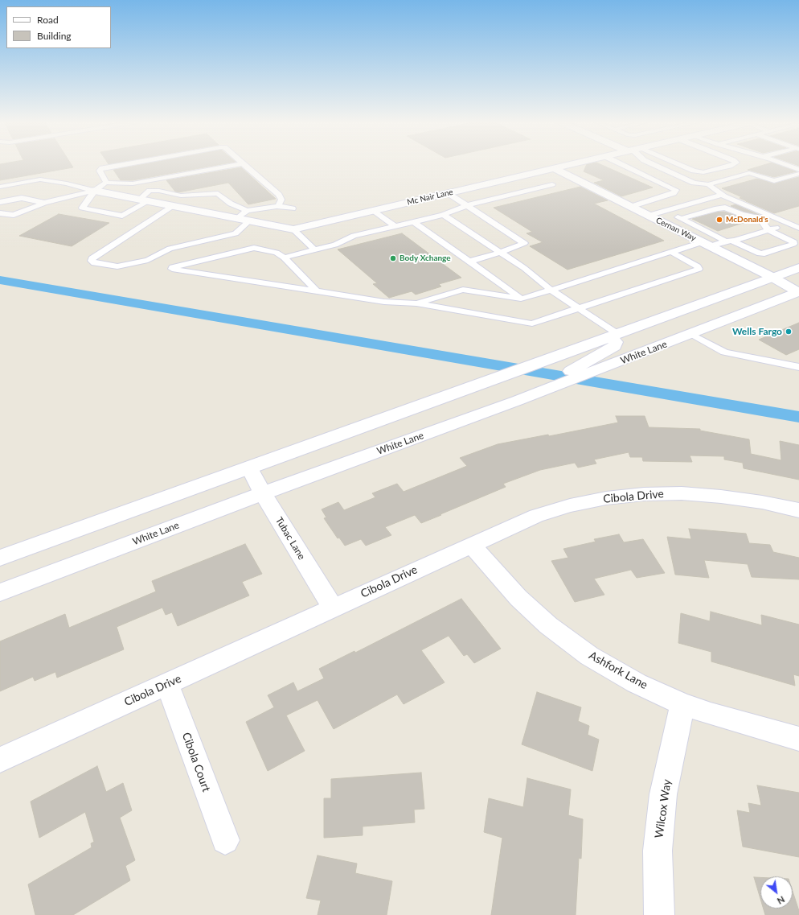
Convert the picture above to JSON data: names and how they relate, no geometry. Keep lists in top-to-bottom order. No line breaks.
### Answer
{"streets":{"street":["Mc Nair Lane","Cernan Way","White Lane","Cibola Drive","Tubac Lane","Ashfork Lane","Cibola Court","Wilcox Way"]},"crossings":[["Mc Nair Lane","Cernan Way"],["Cernan Way","White Lane"],["White Lane","Tubac Lane"],["Cibola Drive","Tubac Lane"],["Cibola Drive","Ashfork Lane"],["Cibola Drive","Cibola Court"],["Ashfork Lane","Wilcox Way"]],"places":["McDonald's","Body Xchange","Wells Fargo"],"legend":["Road","Building"],"north":"bottom right"}
